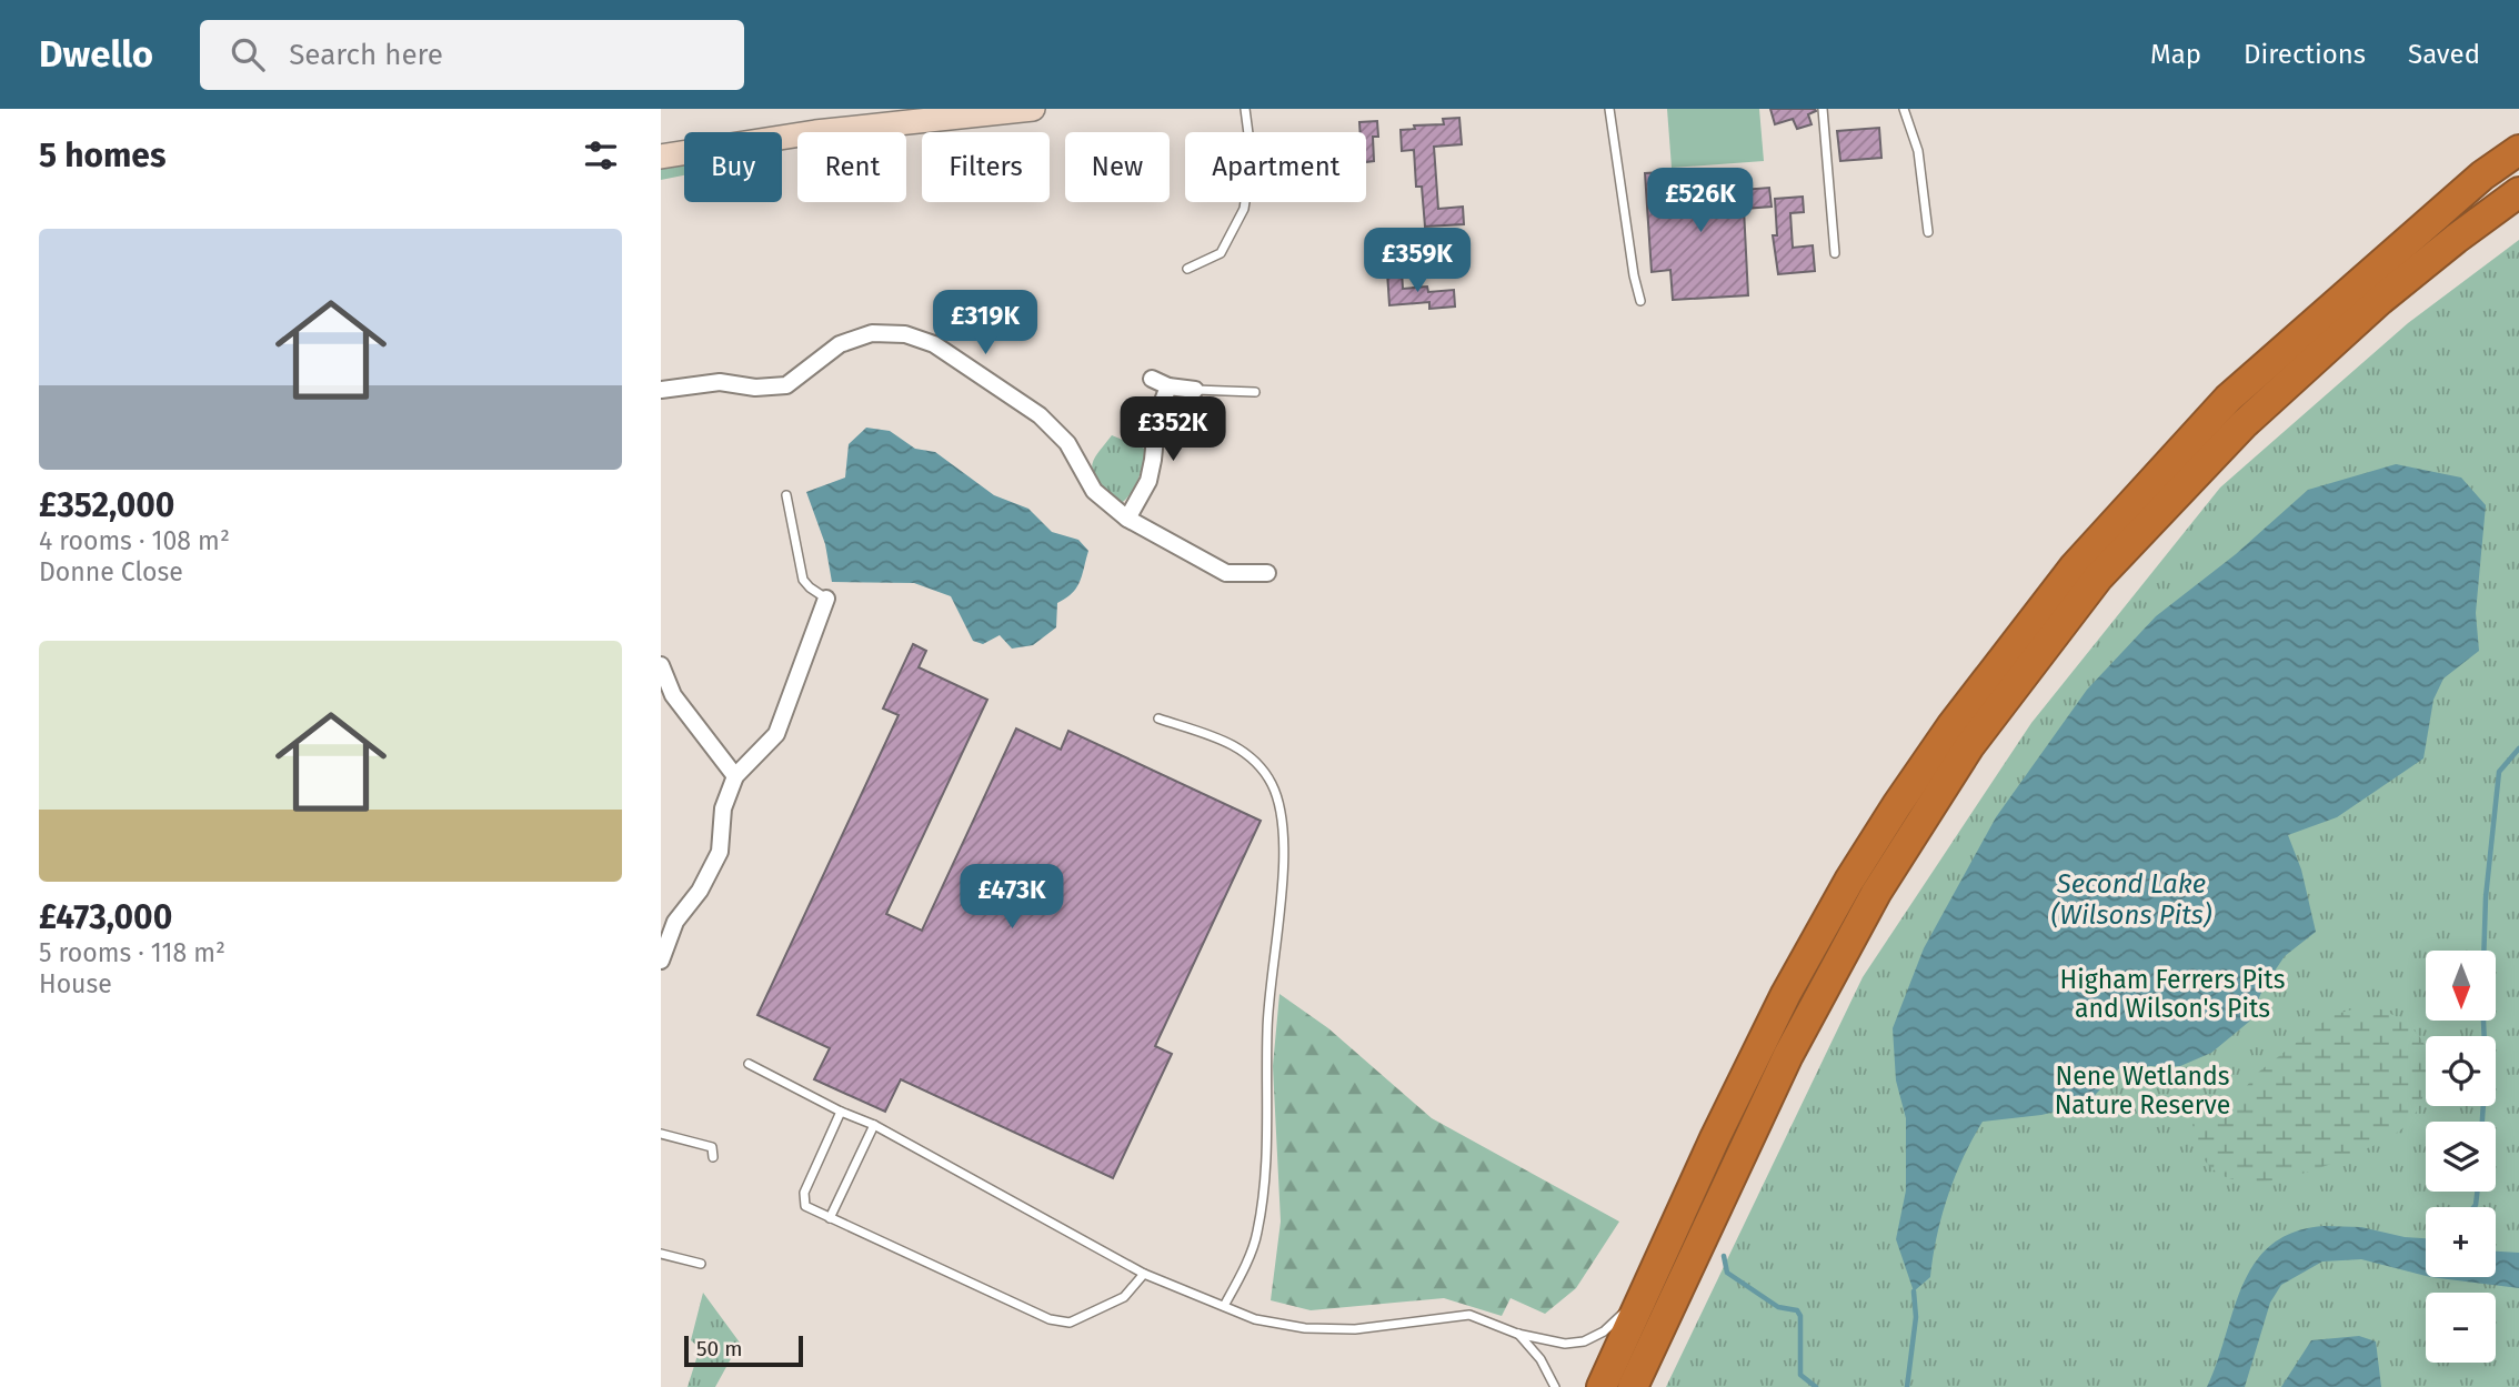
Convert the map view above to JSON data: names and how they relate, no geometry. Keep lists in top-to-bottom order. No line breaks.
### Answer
{"water":["Second Lake (Wilsons Pits)"],"parks":["Higham Ferrers Pits and Wilson's Pits","Nene Wetlands Nature Reserve"],"scale_bar":"50 m","north":"bottom","page":{"header":"Dwello","search":"Search here","nav":["Map","Directions","Saved"],"heading":"5 homes","chip":["Buy","Rent","Filters","New","Apartment"],"price":["£526K","£359K","£319K","£352K","£473K"],"list":[{"name":"£352,000","note":"4 rooms · 108 m² · Donne Close"},{"name":"£473,000","note":"5 rooms · 118 m² · House"}],"map_buttons":["+","−"],"scale":"50 m"}}
